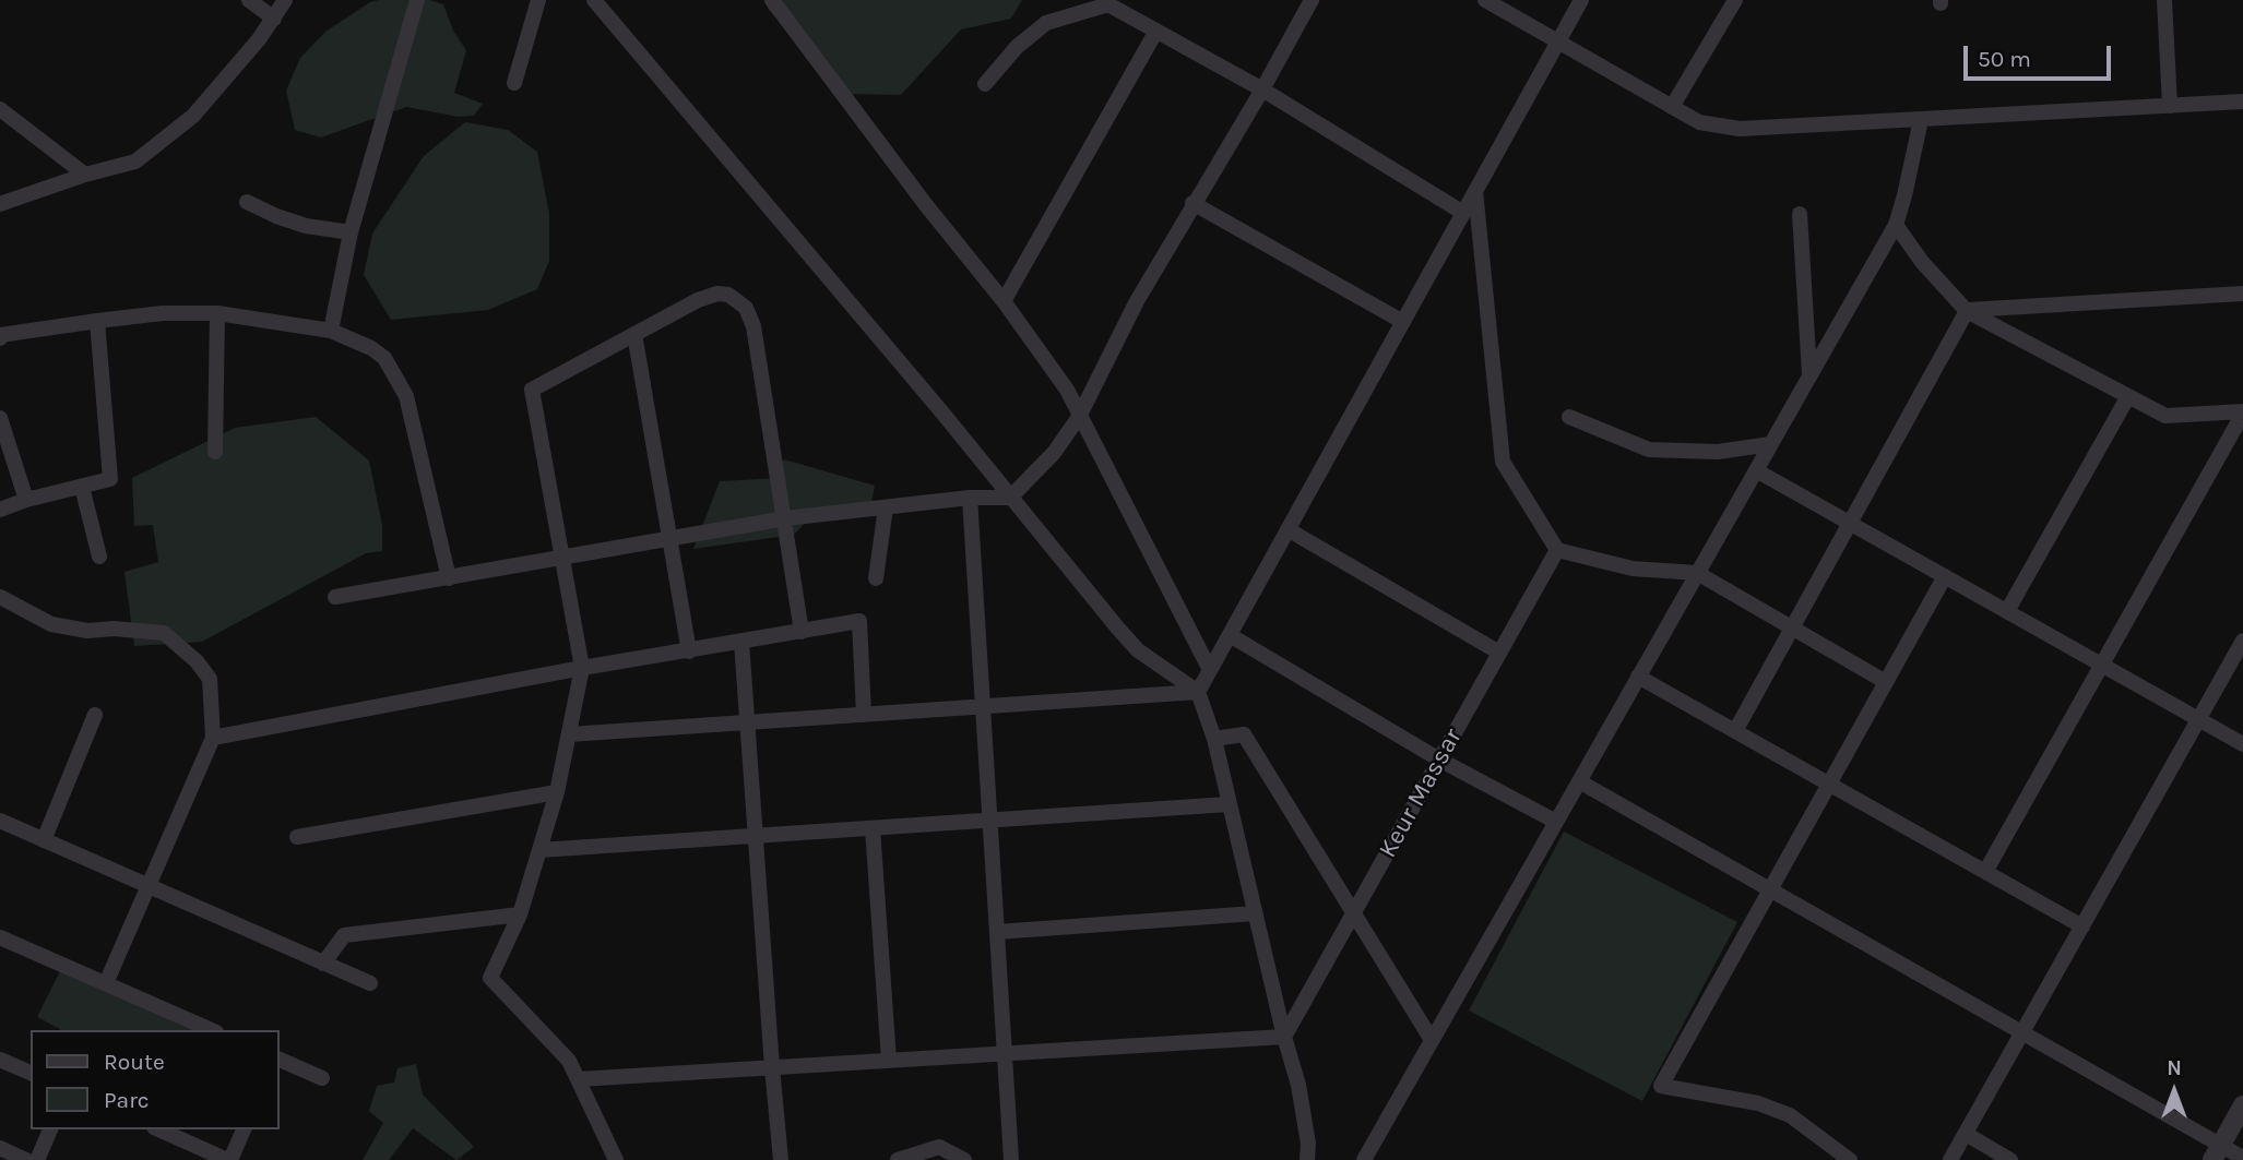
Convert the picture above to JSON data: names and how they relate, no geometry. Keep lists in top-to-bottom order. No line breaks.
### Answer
{"streets":{"street":["Keur Massar"]},"legend":["Route","Parc"],"scale_bar":"50 m","north":"top"}
